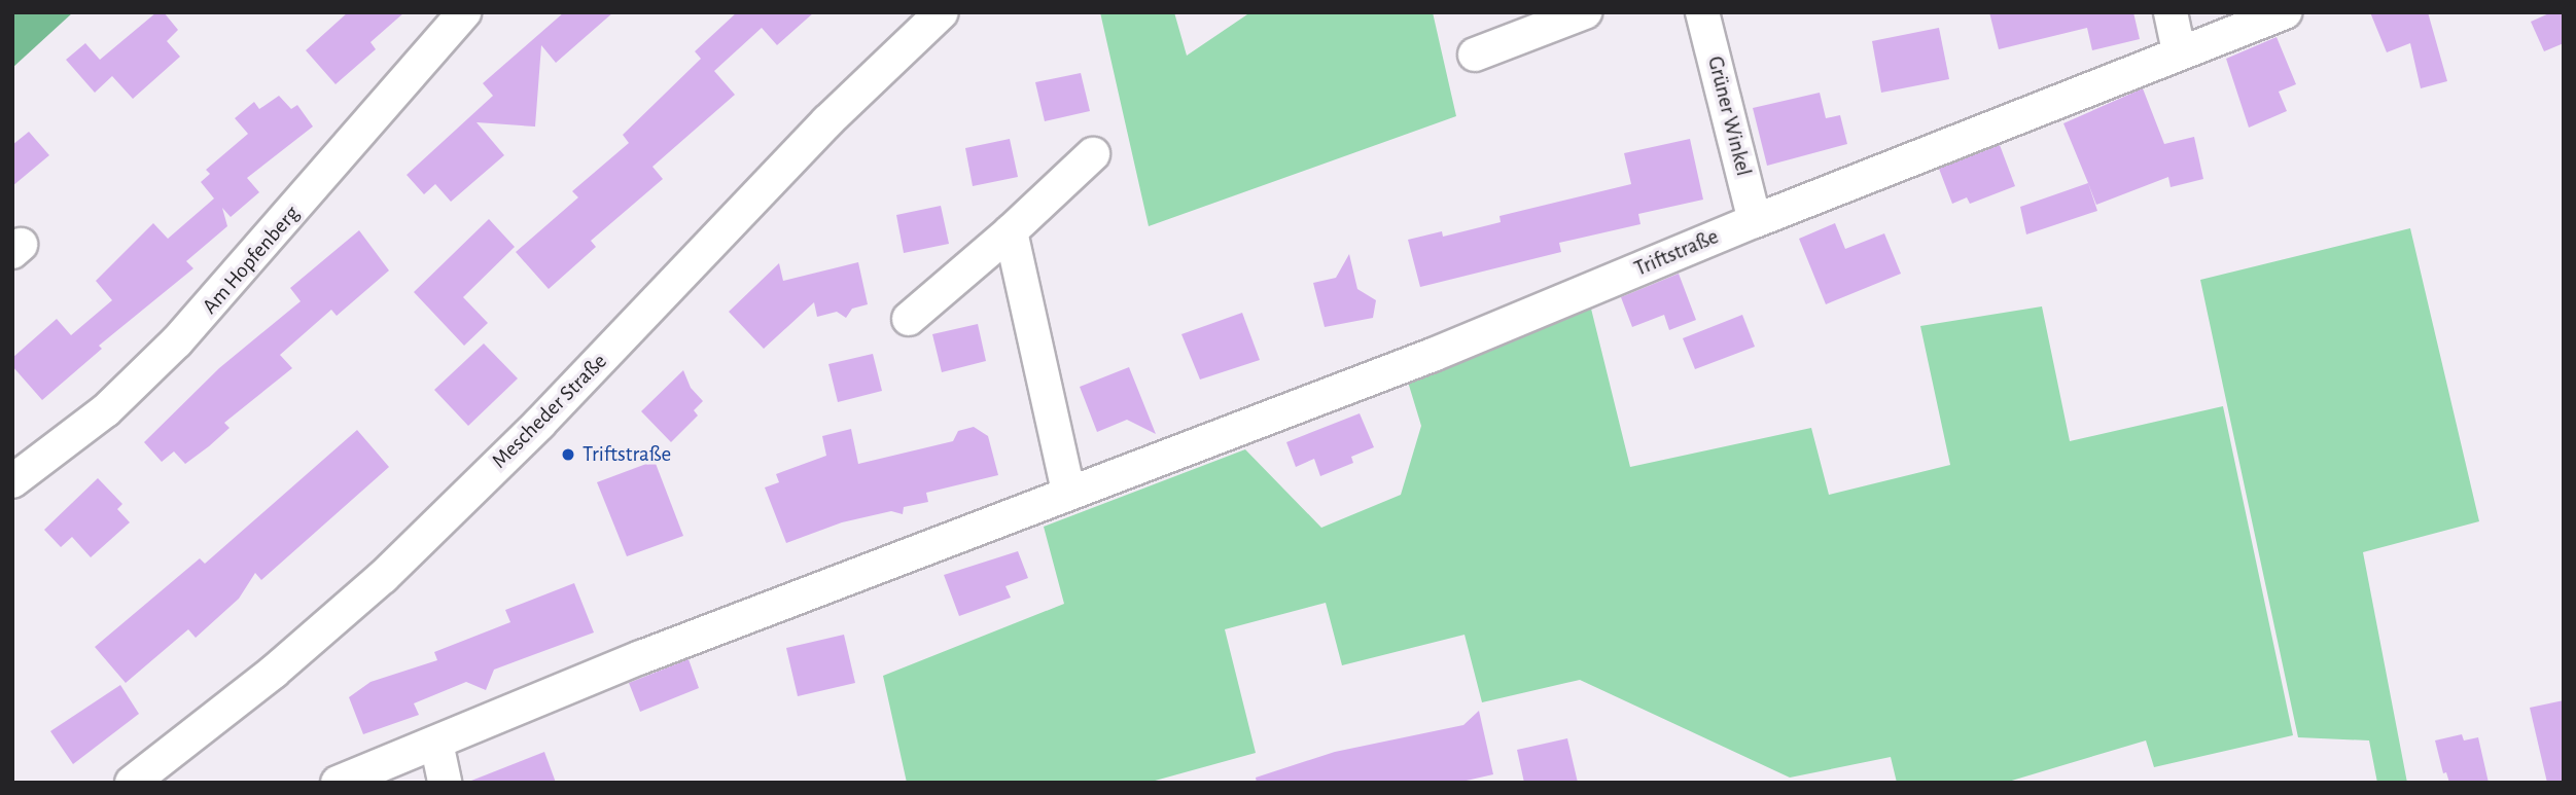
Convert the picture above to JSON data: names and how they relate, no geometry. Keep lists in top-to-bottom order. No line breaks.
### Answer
{"streets":{"street":["Grüner Winkel","Triftstraße","Am Hopfenberg","Mescheder Straße"]},"crossings":[["Grüner Winkel","Triftstraße"]],"places":["Triftstraße"]}
